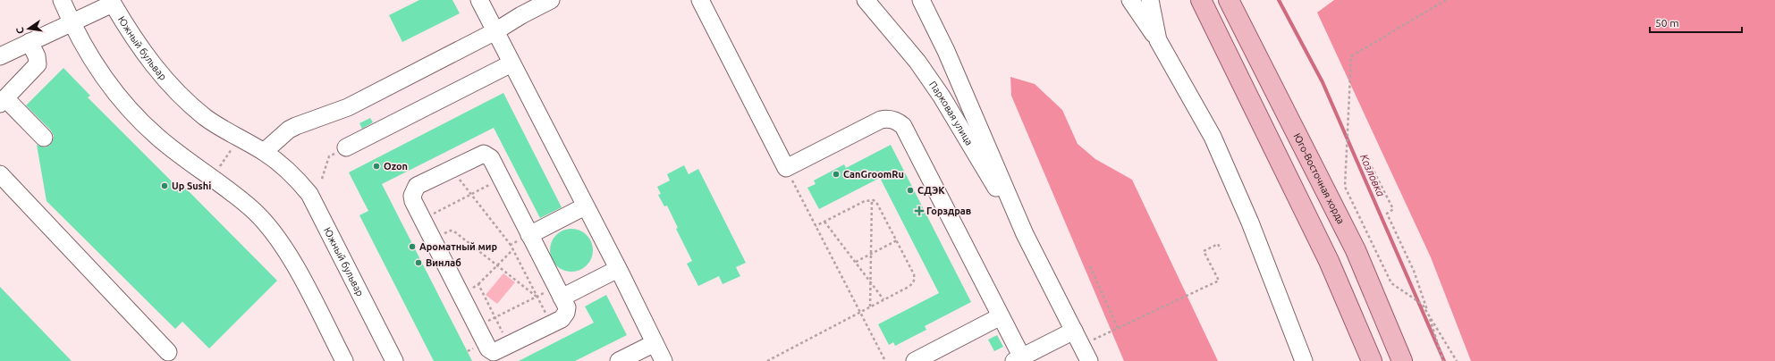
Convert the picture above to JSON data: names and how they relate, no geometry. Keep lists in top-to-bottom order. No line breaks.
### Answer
{"streets":{"main road":["Юго-Восточная хорда"],"street":["Южный бульвар","Парковая улица"]},"water":["Козловка"],"places":{"other":["Ozon","CanGroomRu","Up Sushi","СДЭК","Ароматный мир","Винлаб"],"health":["Горздрав"]},"scale_bar":"50 m","north":"left"}
